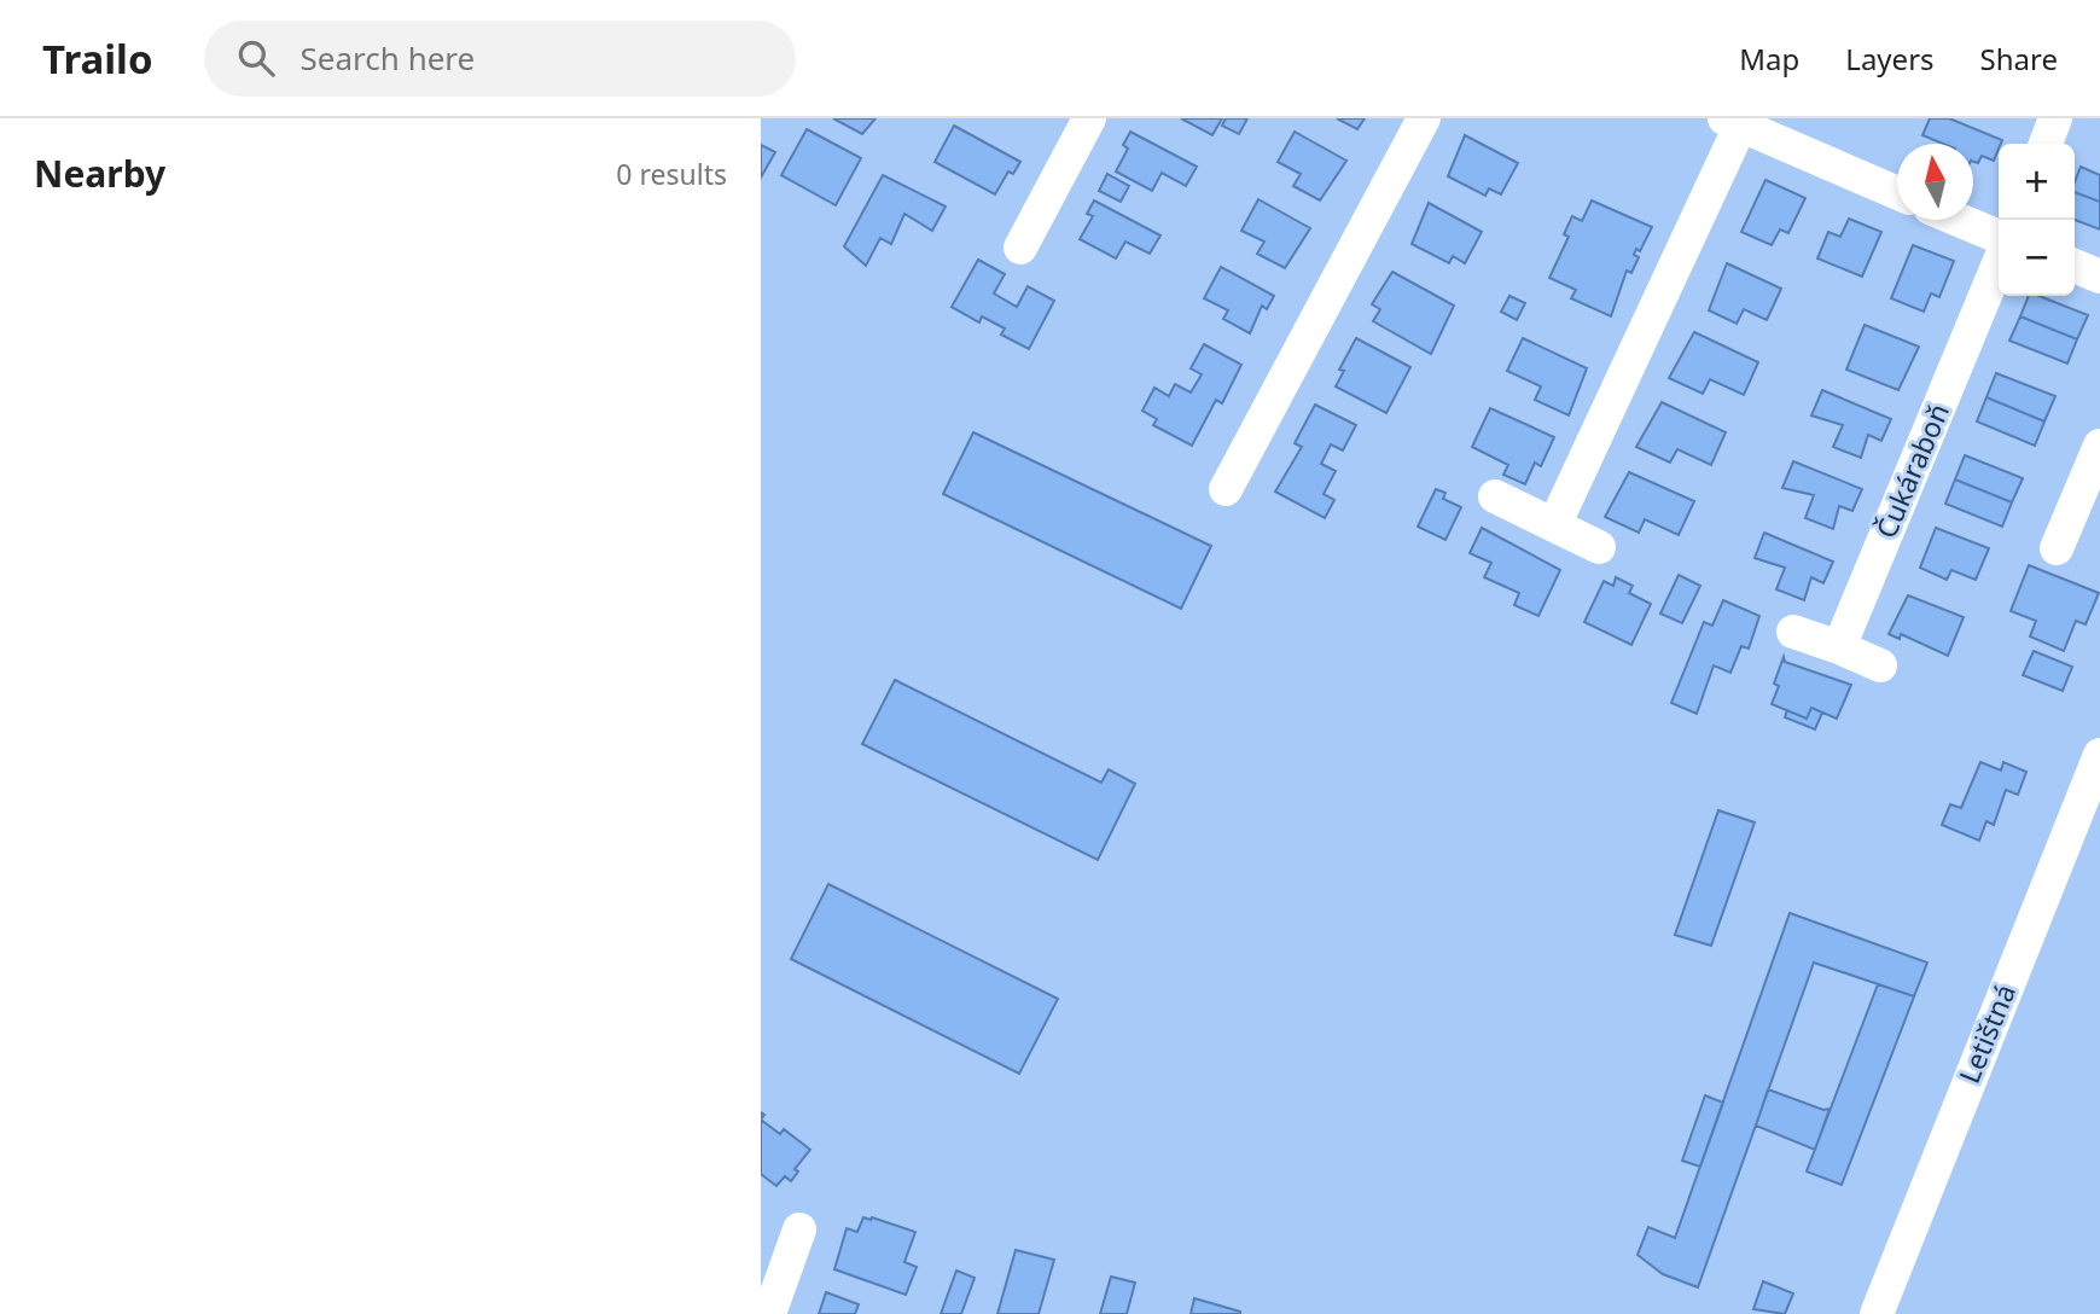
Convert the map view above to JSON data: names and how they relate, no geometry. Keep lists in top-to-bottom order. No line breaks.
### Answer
{"streets":{"street":["Čukáraboň","Letištná"]},"north":"top","page":{"header":"Trailo","search":"Search here","nav":["Map","Layers","Share"],"heading":["Nearby","0 results"],"map_buttons":["+","−"]}}
